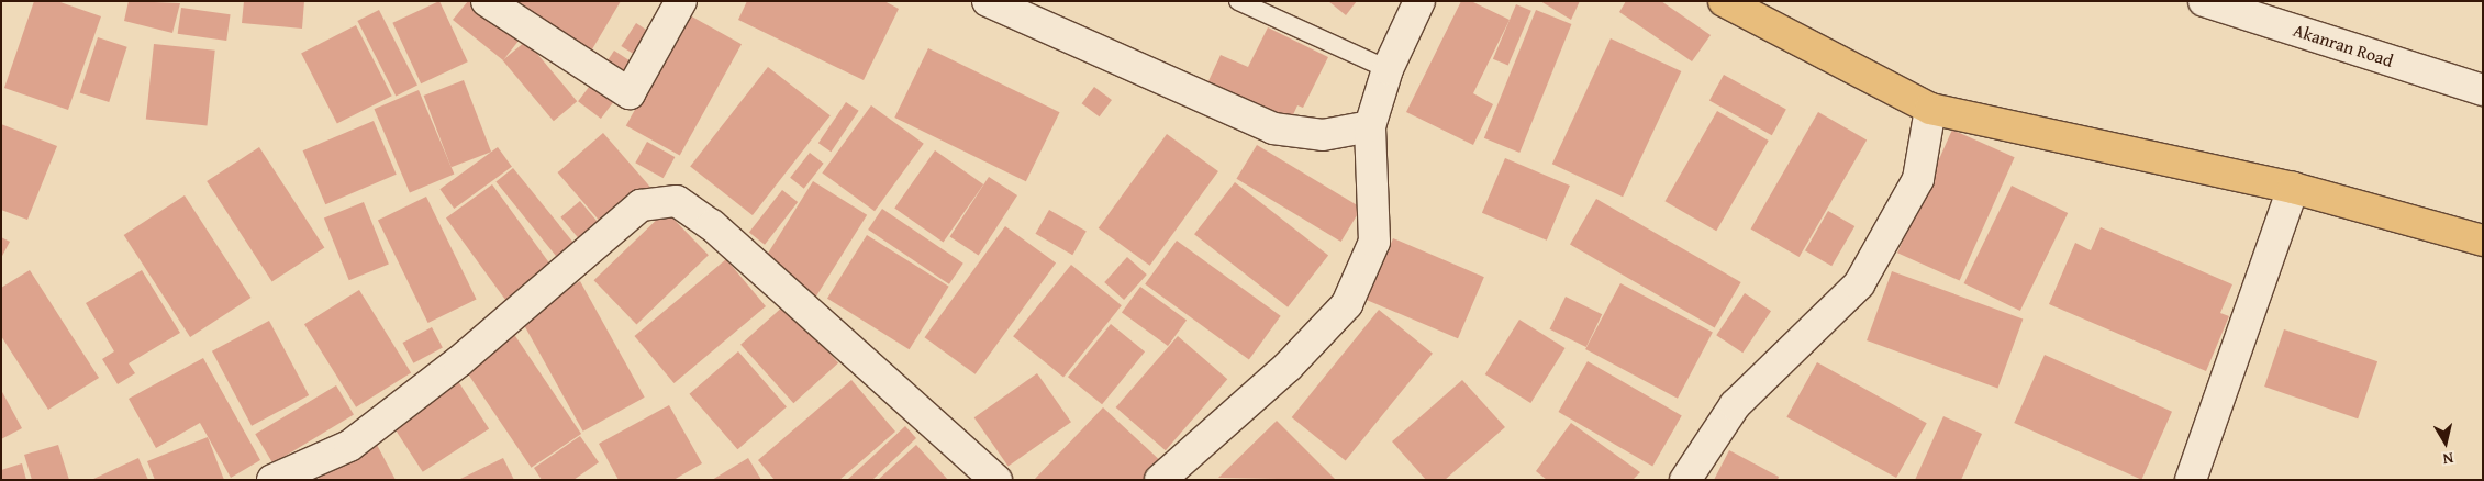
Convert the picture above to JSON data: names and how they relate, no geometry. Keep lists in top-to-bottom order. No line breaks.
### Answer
{"streets":{"street":["Akanran Road"]},"north":"bottom"}
